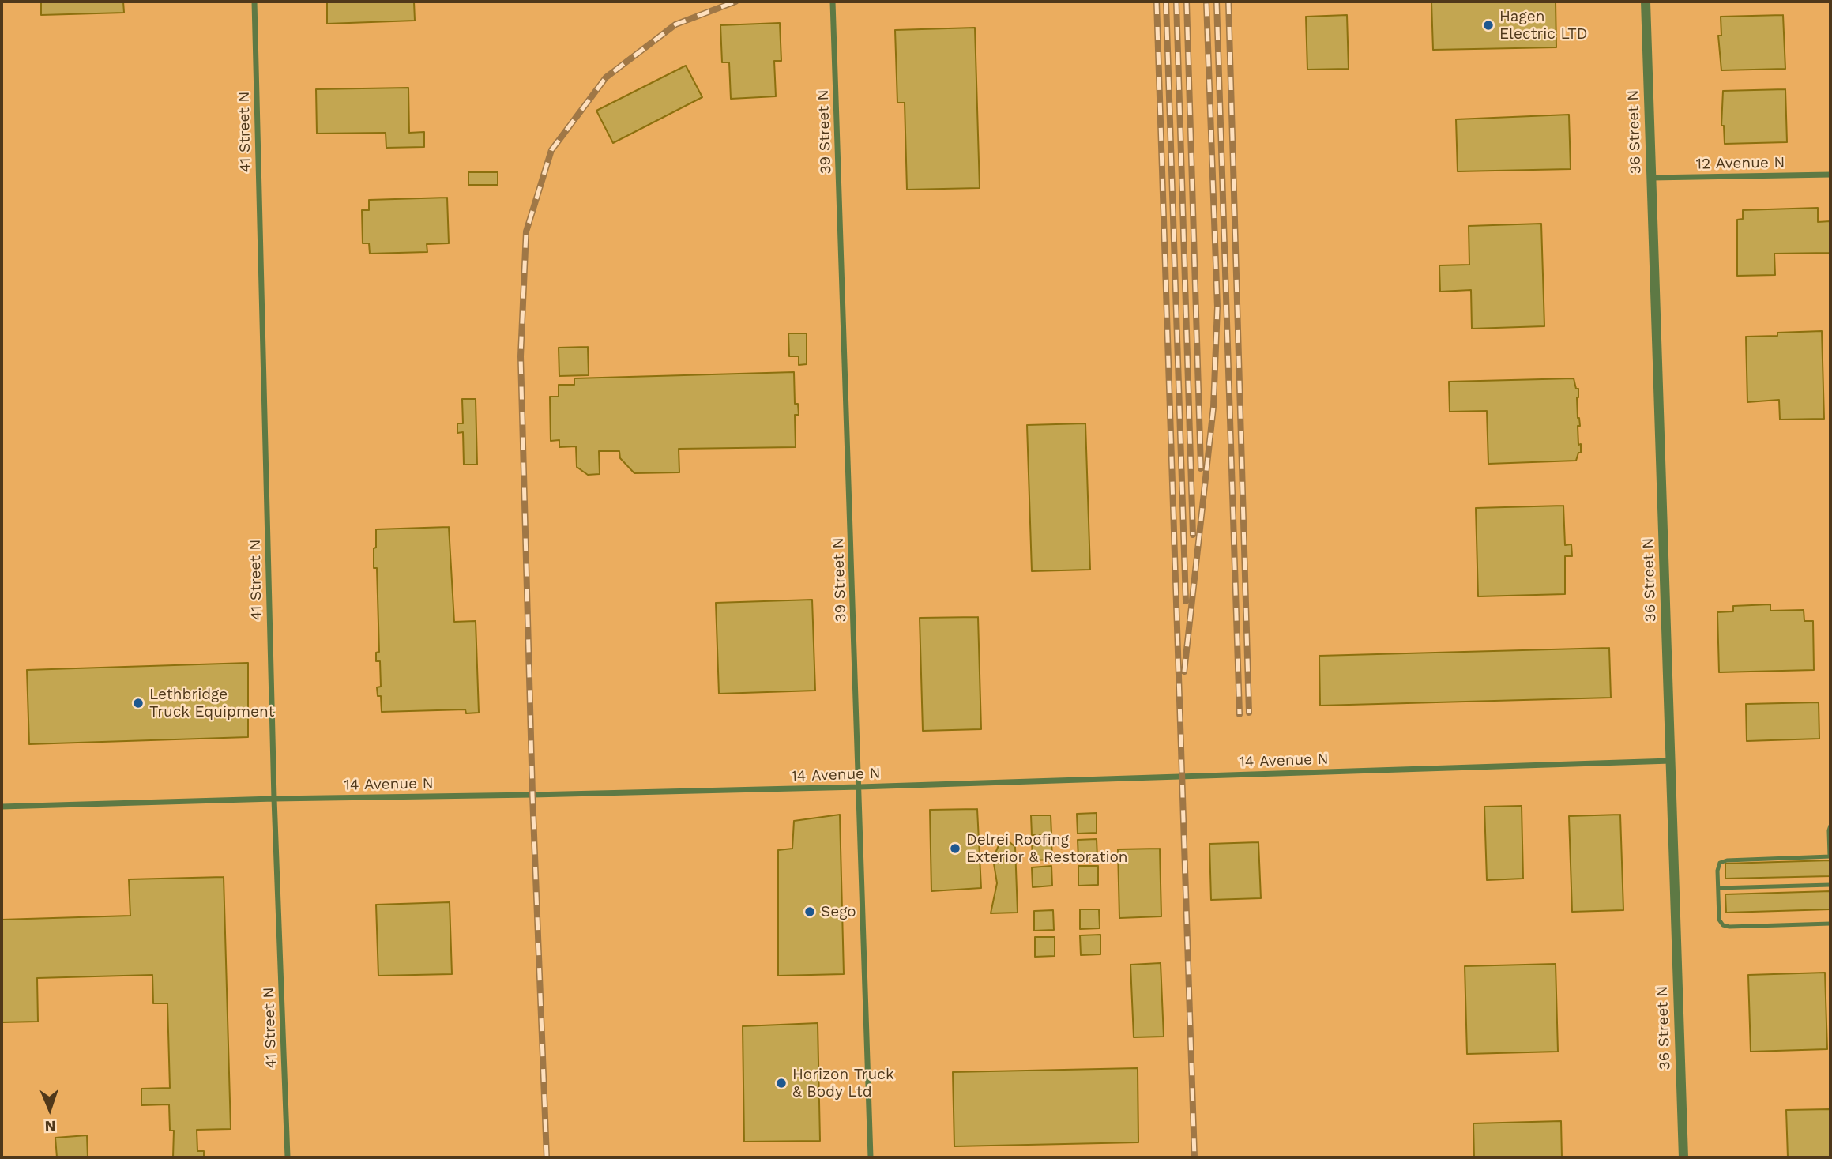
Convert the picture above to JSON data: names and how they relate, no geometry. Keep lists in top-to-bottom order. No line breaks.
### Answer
{"streets":{"street":["41 Street N","39 Street N","36 Street N","12 Avenue N","14 Avenue N"]},"crossings":[["41 Street N","14 Avenue N"],["39 Street N","14 Avenue N"],["36 Street N","12 Avenue N"],["36 Street N","14 Avenue N"]],"places":["Hagen Electric LTD","Lethbridge Truck Equipment","Delrei Roofing Exterior & Restoration","Sego","Horizon Truck & Body Ltd"],"north":"bottom"}
